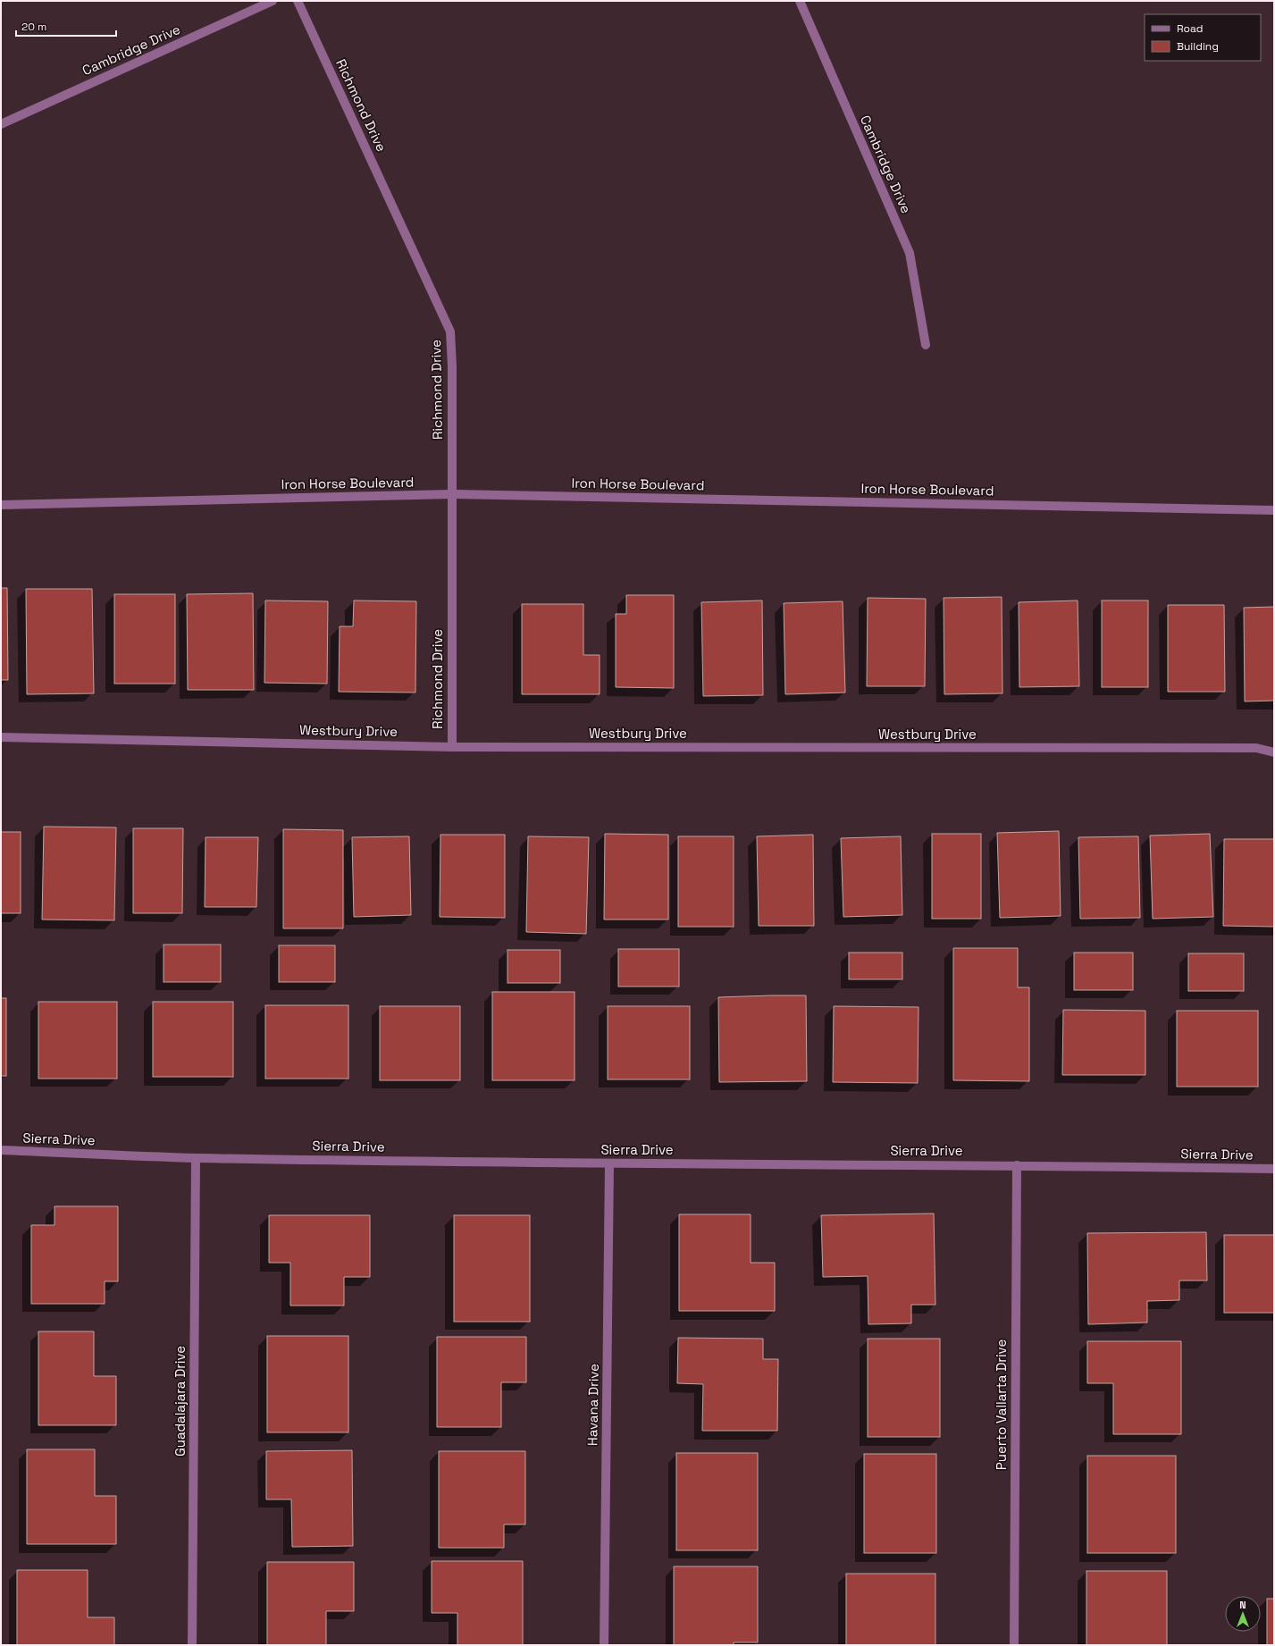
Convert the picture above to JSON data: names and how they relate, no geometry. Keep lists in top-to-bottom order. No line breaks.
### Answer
{"streets":{"street":["Cambridge Drive","Richmond Drive","Iron Horse Boulevard","Westbury Drive","Sierra Drive","Guadalajara Drive","Havana Drive","Puerto Vallarta Drive"]},"crossings":[["Richmond Drive","Iron Horse Boulevard"],["Richmond Drive","Westbury Drive"],["Sierra Drive","Guadalajara Drive"],["Sierra Drive","Havana Drive"],["Sierra Drive","Puerto Vallarta Drive"]],"legend":["Road","Building"],"scale_bar":"20 m","north":"top"}
